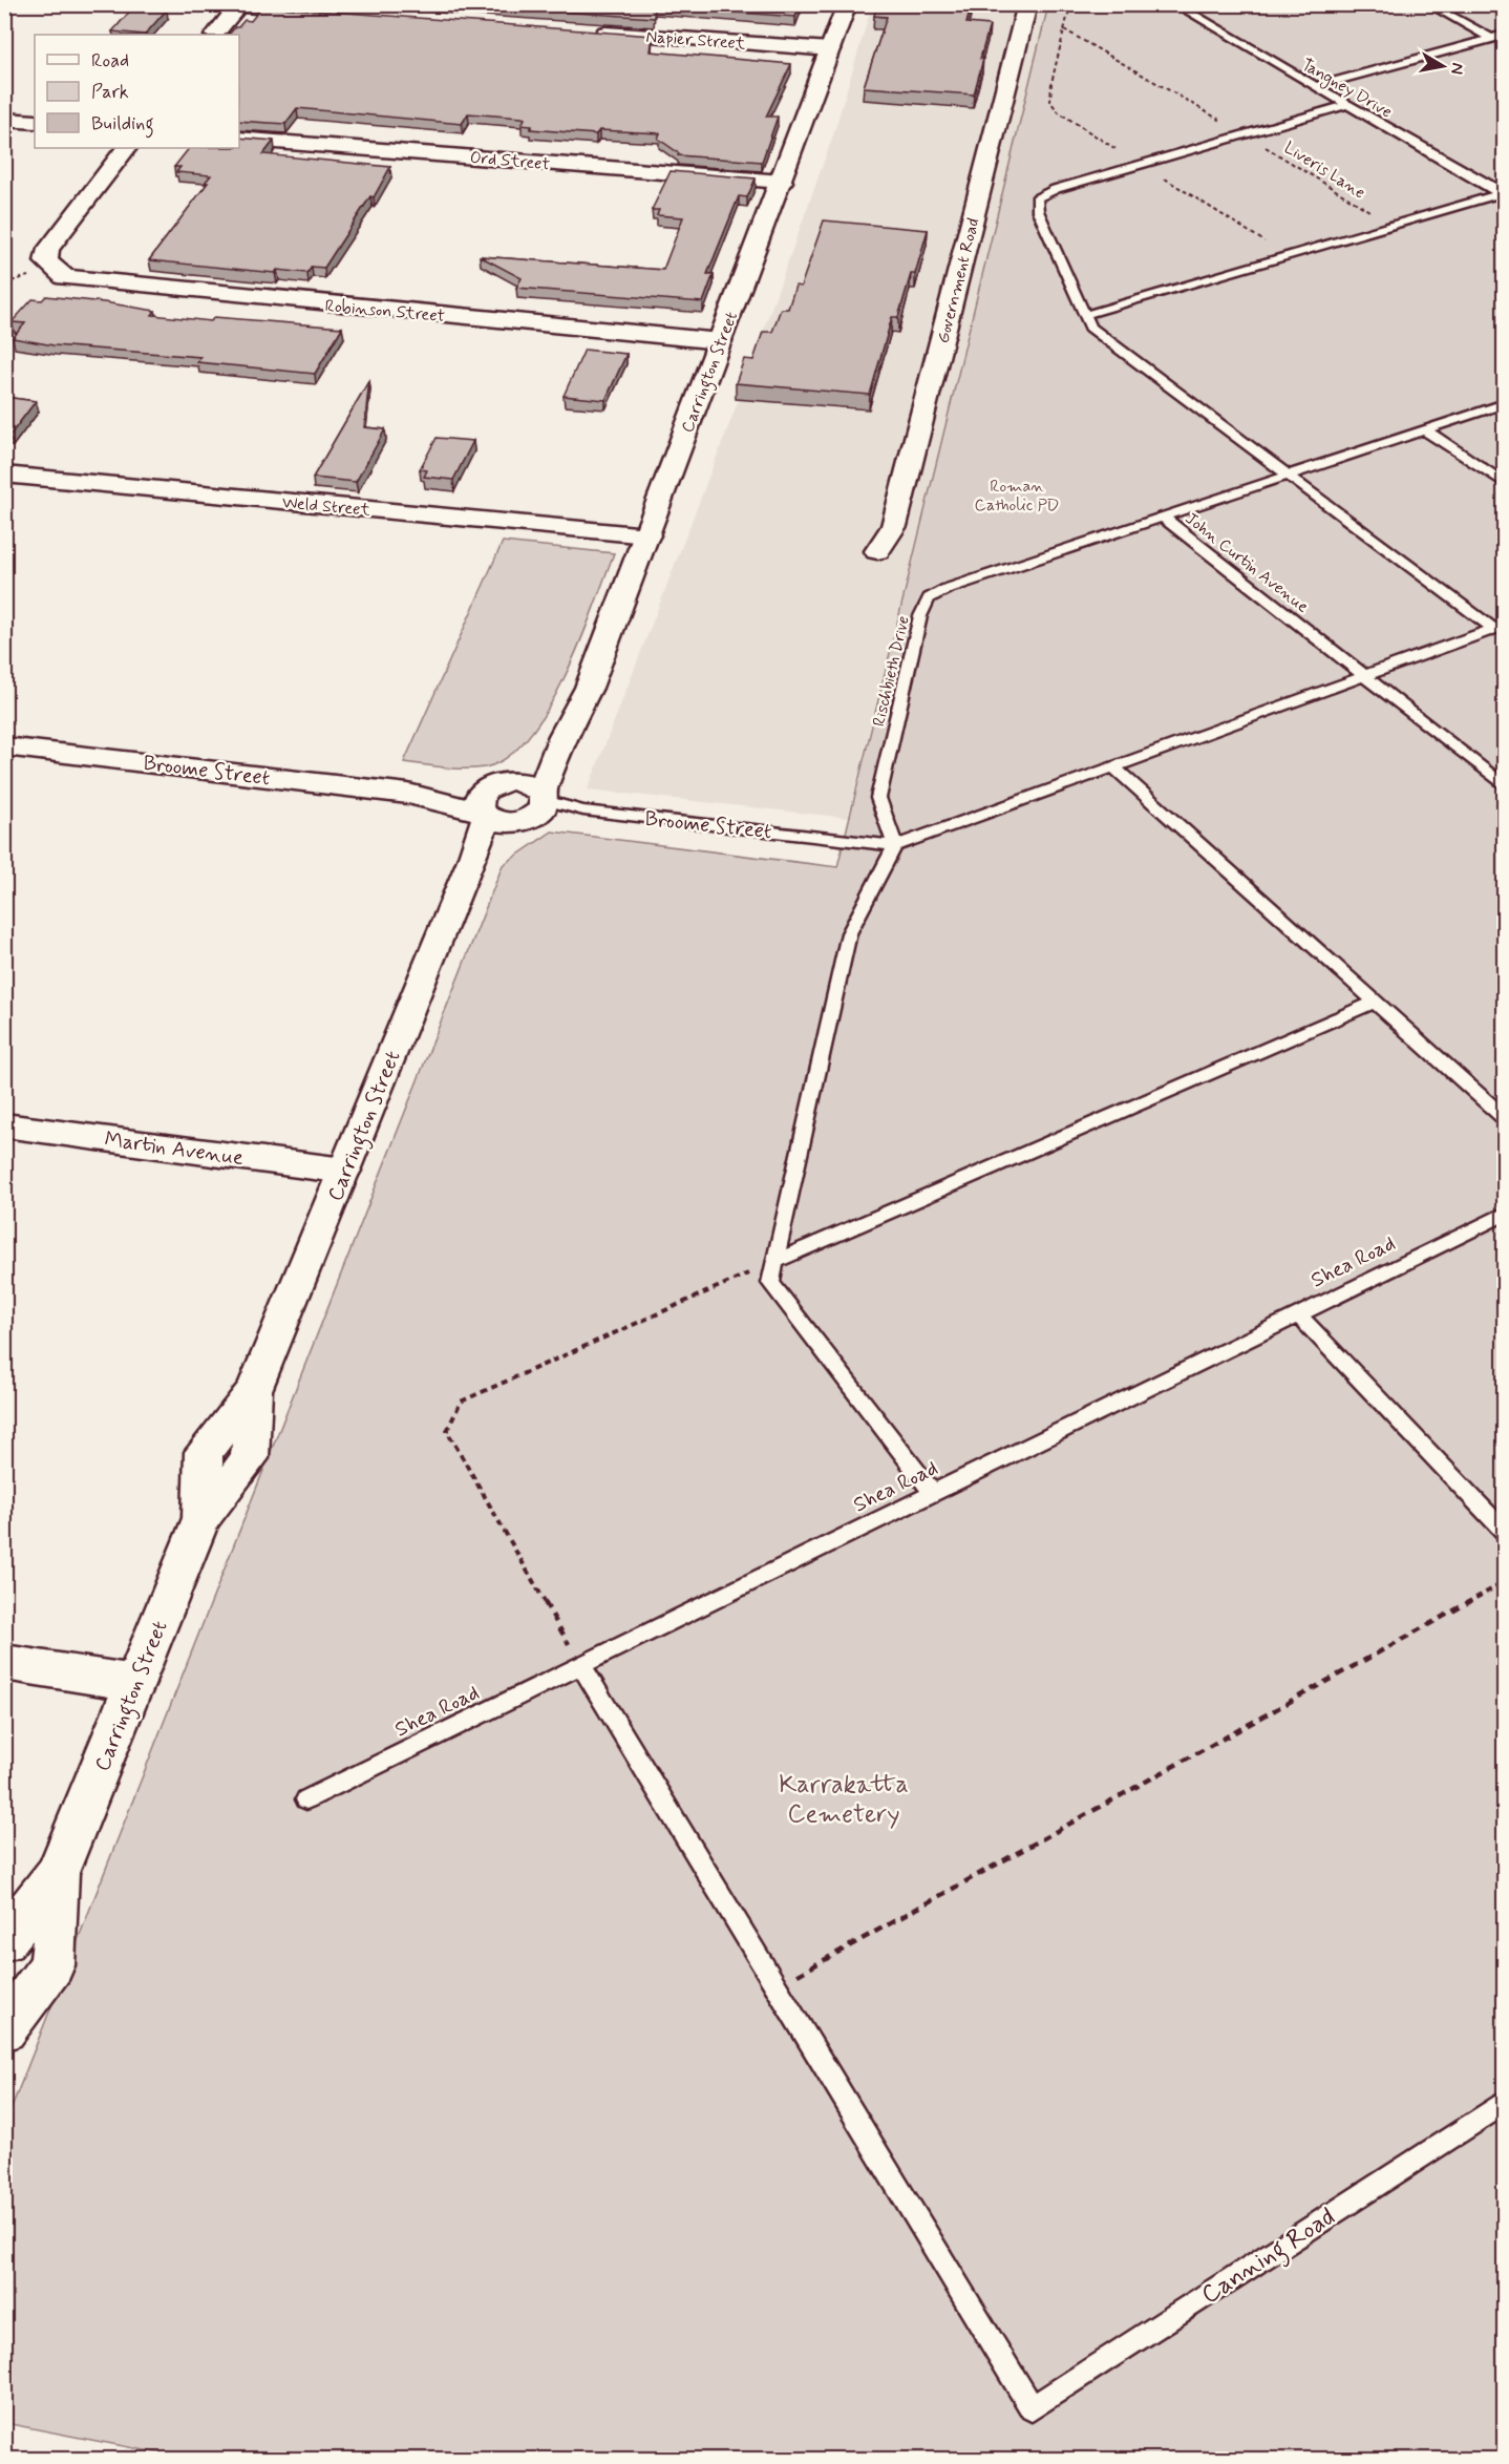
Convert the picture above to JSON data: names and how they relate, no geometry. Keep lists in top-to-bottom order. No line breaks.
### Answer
{"streets":{"street":["Napier Street","Ord Street","Government Road","Robinson Street","Carrington Street","Weld Street","Broome Street","Martin Avenue"],"lane":["Tangney Drive","John Curtin Avenue","Rischbieth Drive","Shea Road","Canning Road"],"path":["Liveris Lane"]},"crossings":[["Napier Street","Carrington Street"],["Ord Street","Carrington Street"],["Robinson Street","Carrington Street"],["Carrington Street","Weld Street"],["Carrington Street","Broome Street"],["Carrington Street","Martin Avenue"],["John Curtin Avenue","Rischbieth Drive"],["Rischbieth Drive","Broome Street"]],"parks":["Roman Catholic PD","Karrakatta Cemetery"],"legend":["Road","Park","Building"],"north":"right"}
